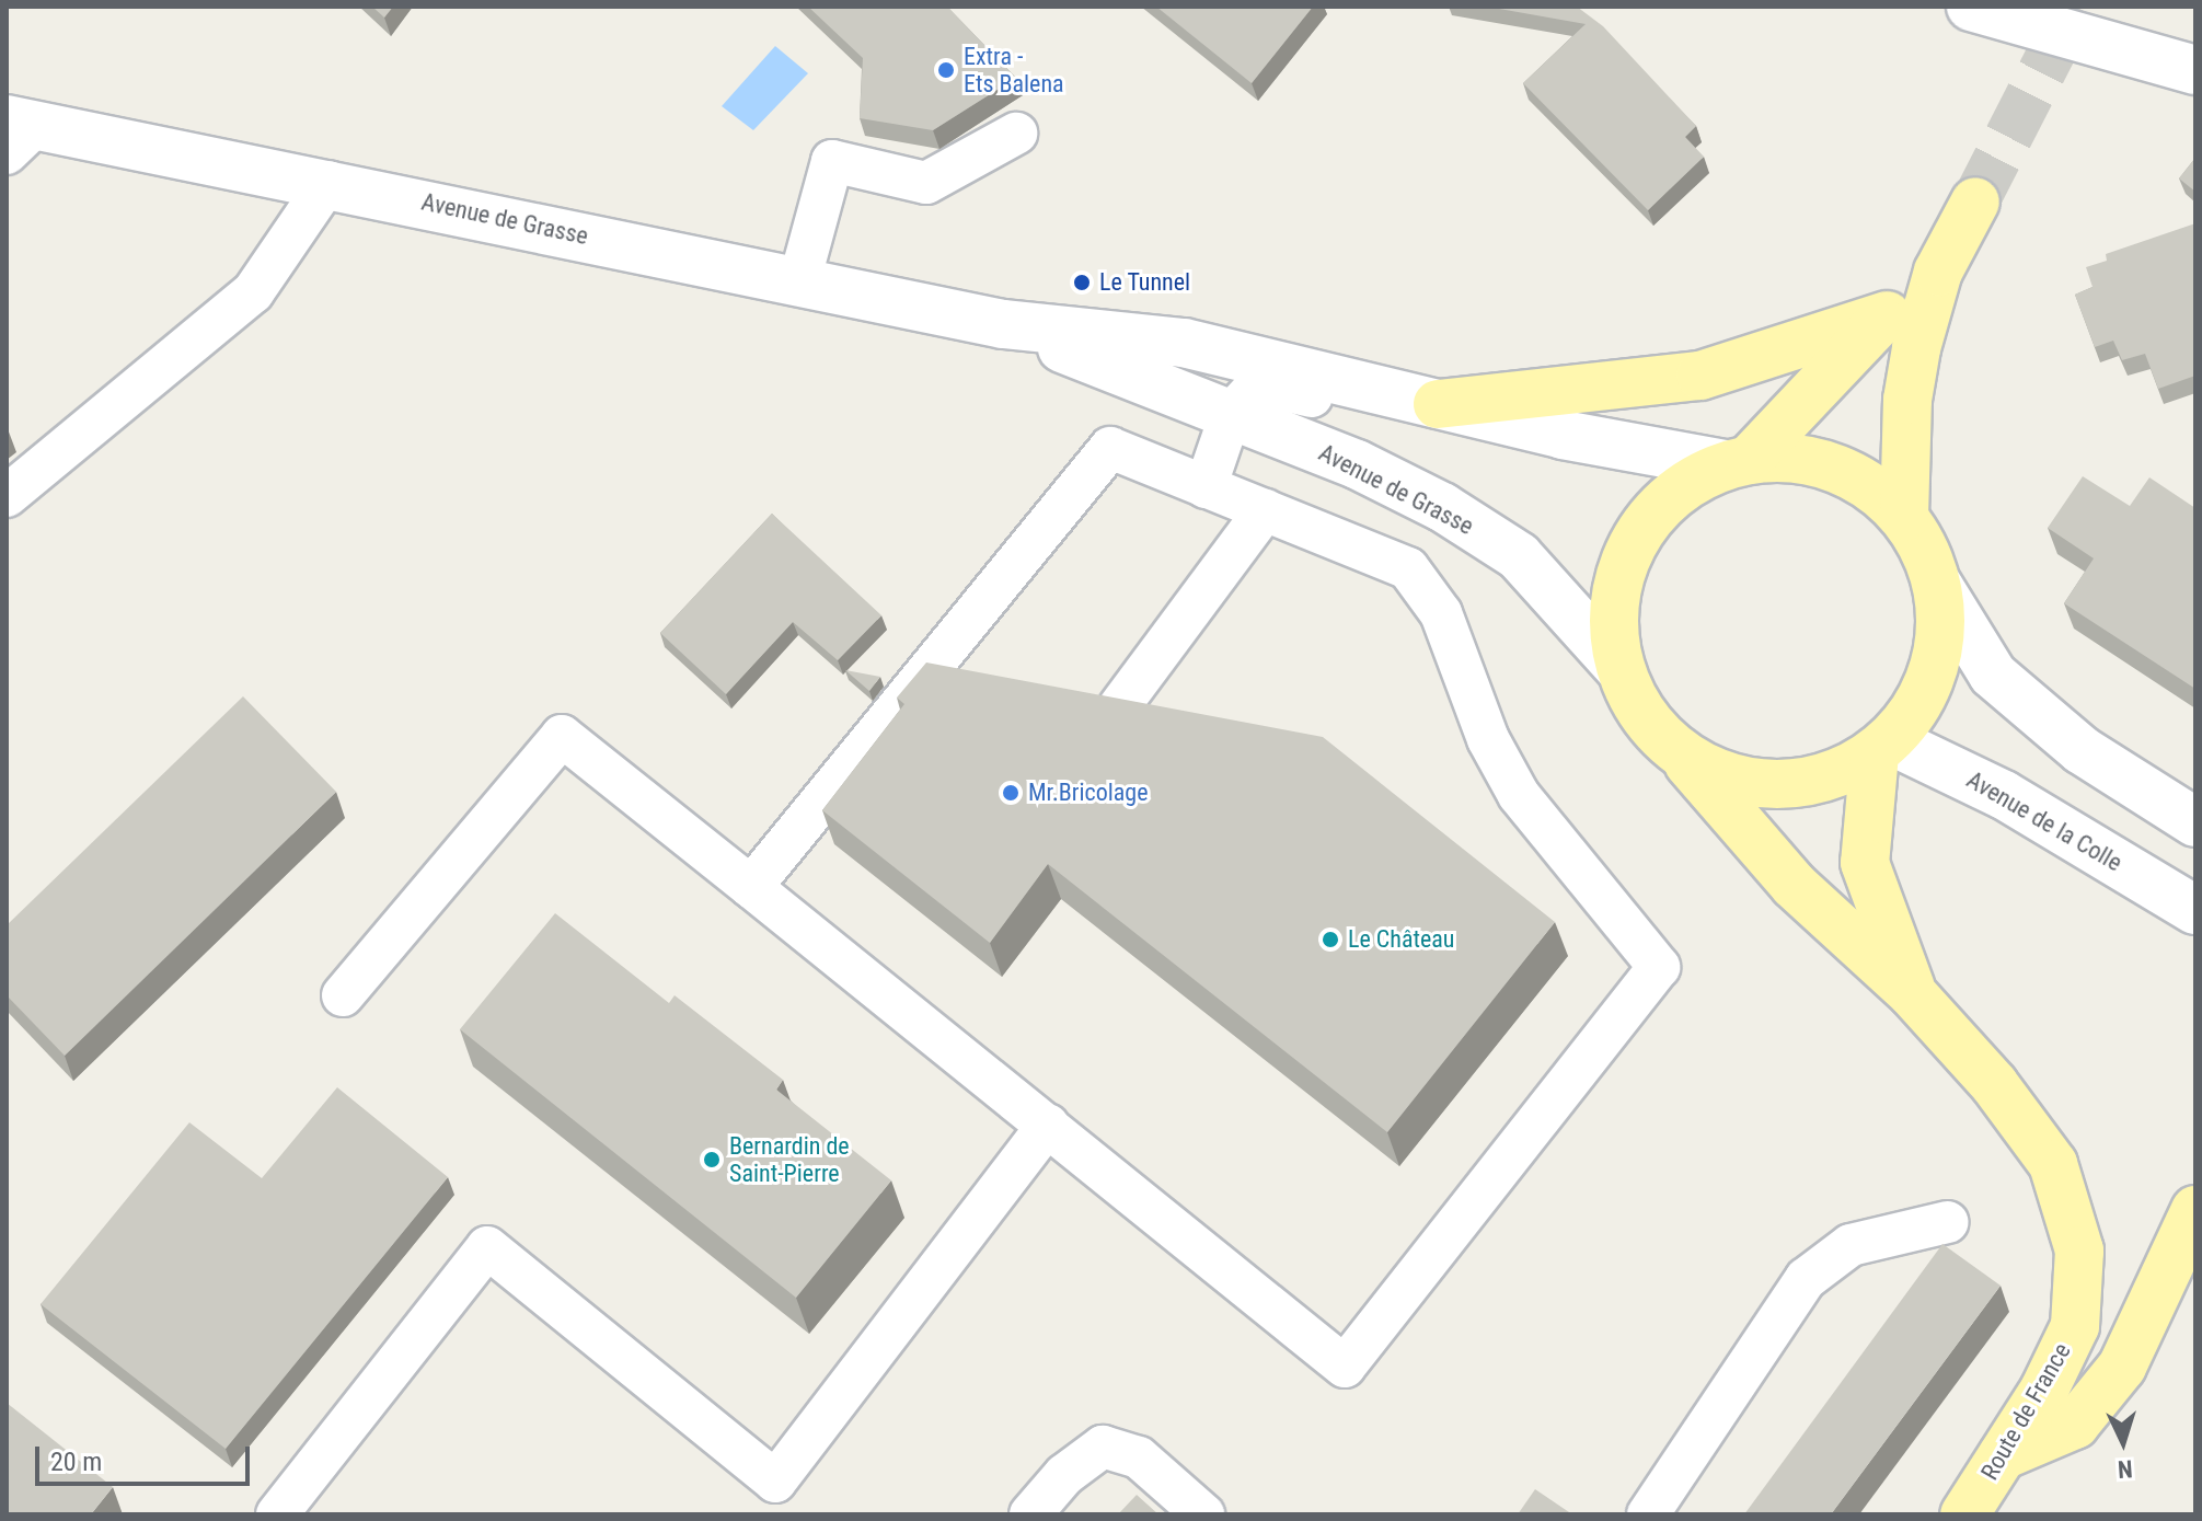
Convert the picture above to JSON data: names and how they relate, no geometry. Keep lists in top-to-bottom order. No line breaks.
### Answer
{"streets":{"main road":["Avenue de Grasse","Avenue de la Colle","Route de France"]},"crossings":[["Avenue de Grasse","Route de France"],["Avenue de la Colle","Route de France"]],"places":["Extra - Ets Balena","Le Tunnel","Mr.Bricolage","Le Château","Bernardin de Saint-Pierre"],"scale_bar":"20 m","north":"bottom"}
